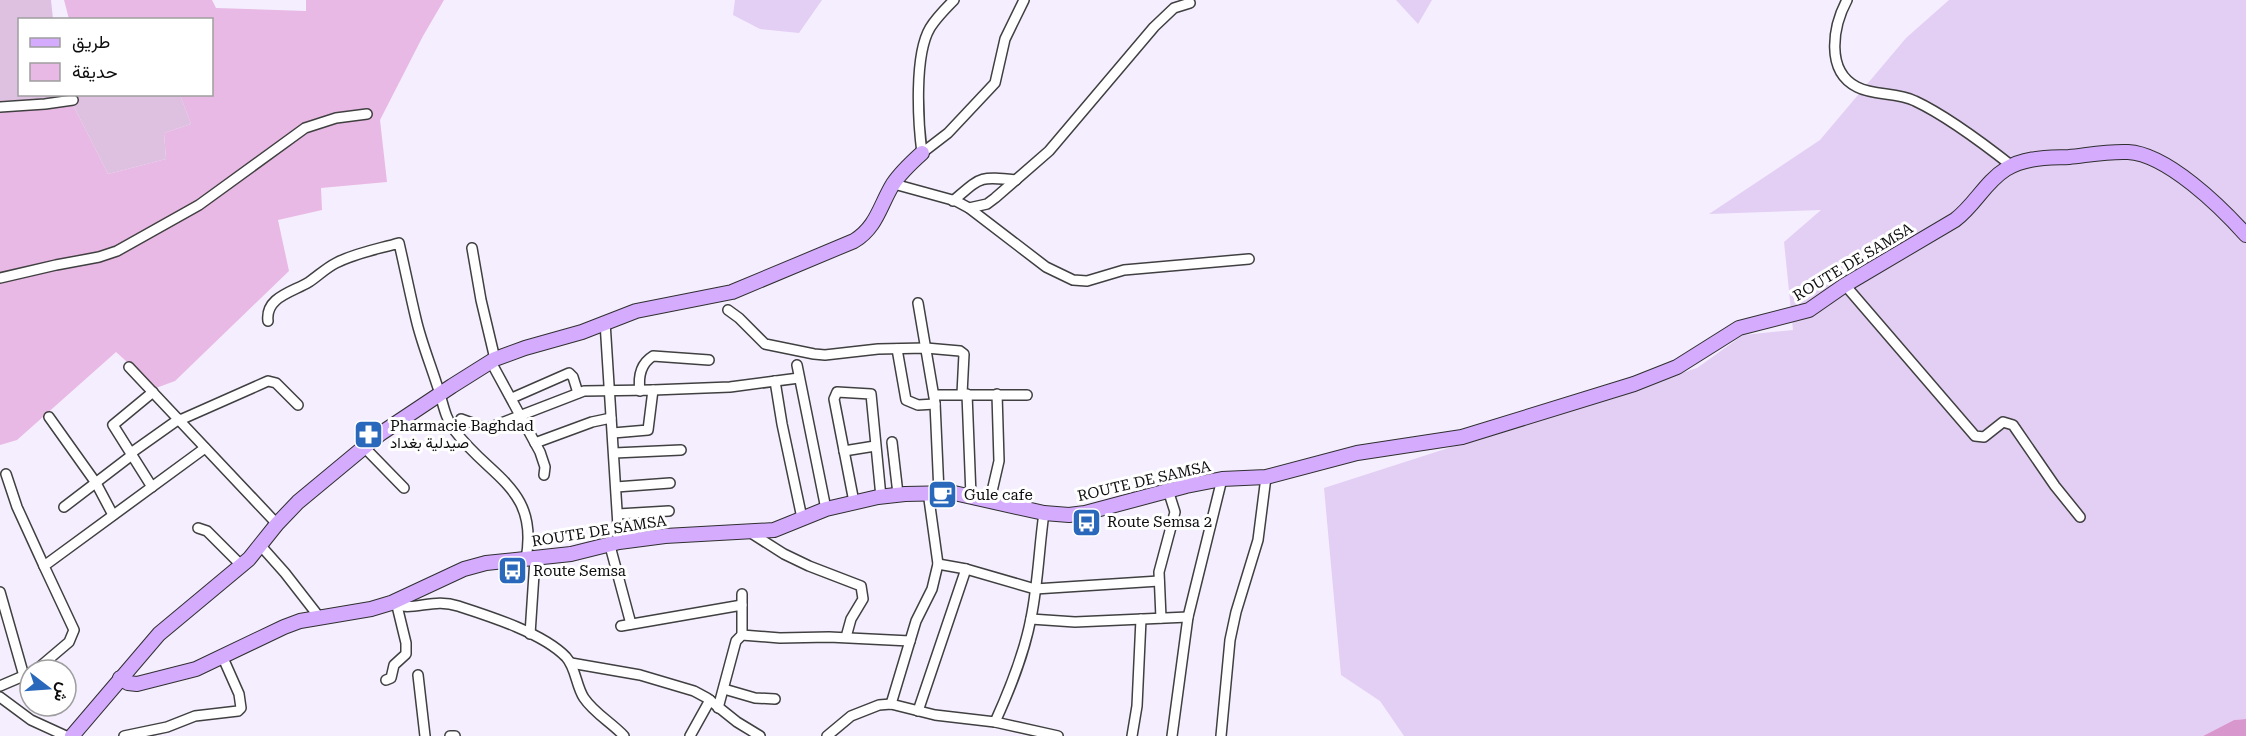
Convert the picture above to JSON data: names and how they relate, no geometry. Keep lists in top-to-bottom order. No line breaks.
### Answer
{"streets":{"street":["ROUTE DE SAMSA"]},"places":{"pharmacy":["Pharmacie Baghdad صيدلية بغداد"],"cafe":["Gule cafe"],"bus stop":["Route Semsa 2","Route Semsa"]},"legend":["طريق","حديقة"],"north":"right"}
